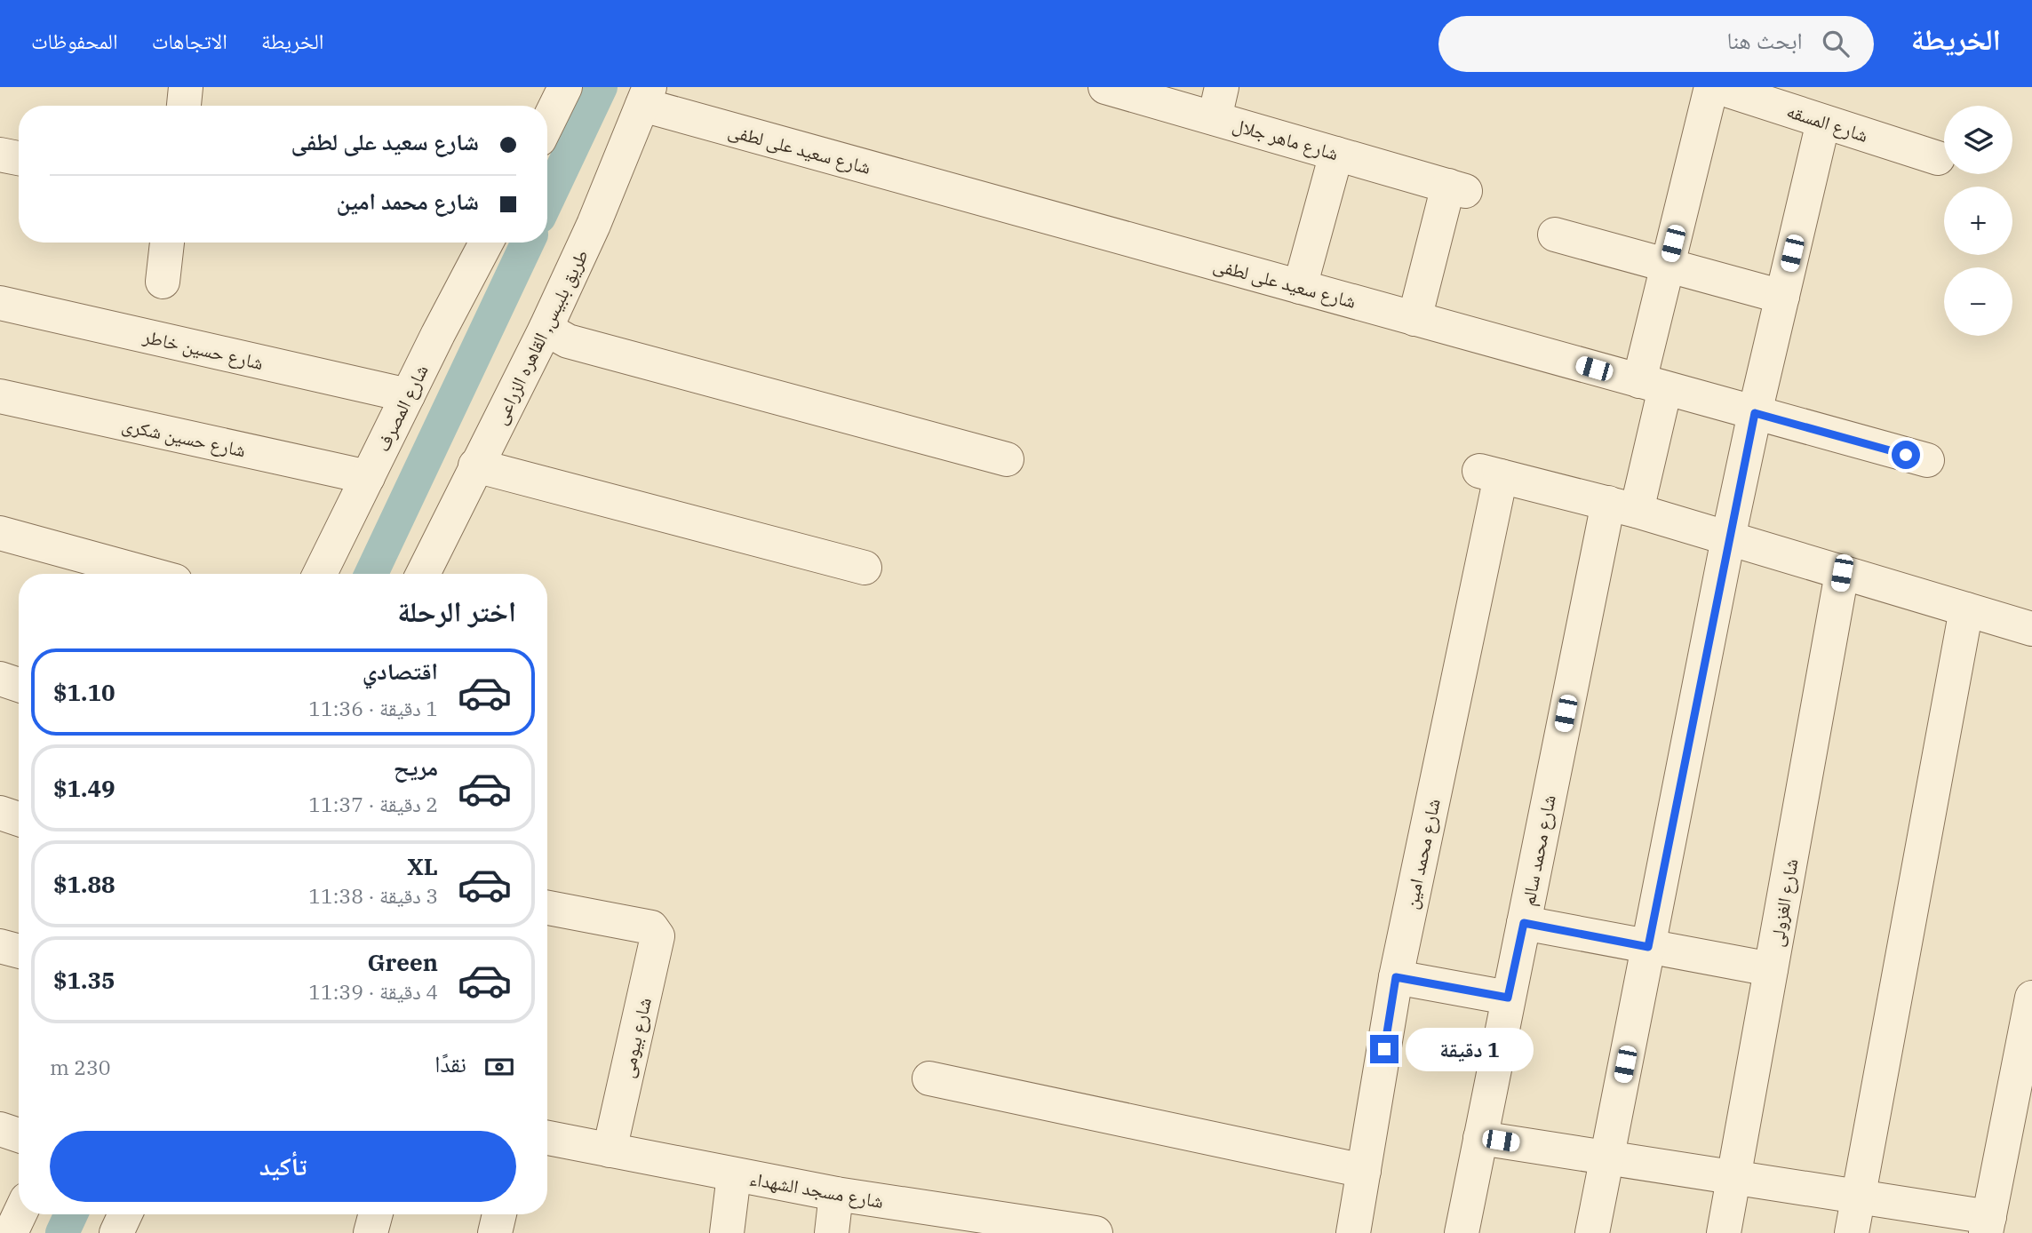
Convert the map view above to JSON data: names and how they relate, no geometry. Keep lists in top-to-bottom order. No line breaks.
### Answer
{"streets":{"street":["شارع المسقه","شارع ماهر جلال","شارع سعيد على لطفى","طريق بلبيس, القاهره الزراعى","شارع حسين خاطر","شارع المصرف","شارع حسين شكرى","شارع محمد سالم","شارع محمد امين","شارع الغزولى","شارع بيومى","شارع مسجد الشهداء"]},"crossings":[["شارع ماهر جلال","شارع سعيد على لطفى"],["شارع سعيد على لطفى","طريق بلبيس, القاهره الزراعى"],["شارع سعيد على لطفى","شارع محمد سالم"],["شارع حسين خاطر","شارع المصرف"],["شارع المصرف","شارع حسين شكرى"],["شارع محمد سالم","شارع محمد امين"],["شارع بيومى","شارع مسجد الشهداء"]],"page":{"header":"الخريطة","search":"ابحث هنا","nav":["الخريطة","الاتجاهات","المحفوظات"],"map_buttons":["+","−"],"banner":["شارع سعيد على لطفى","شارع محمد امين"],"heading":"اختر الرحلة","list":[{"name":"اقتصادي","note":"1 دقيقة · 11:36","value":"$1.10"},{"name":"مريح","note":"2 دقيقة · 11:37","value":"$1.49"},{"name":"XL","note":"3 دقيقة · 11:38","value":"$1.88"},{"name":"Green","note":"4 دقيقة · 11:39","value":"$1.35"}],"bubble":"1 دقيقة","pay":["نقدًا","230 m"],"buttons":"تأكيد"}}
